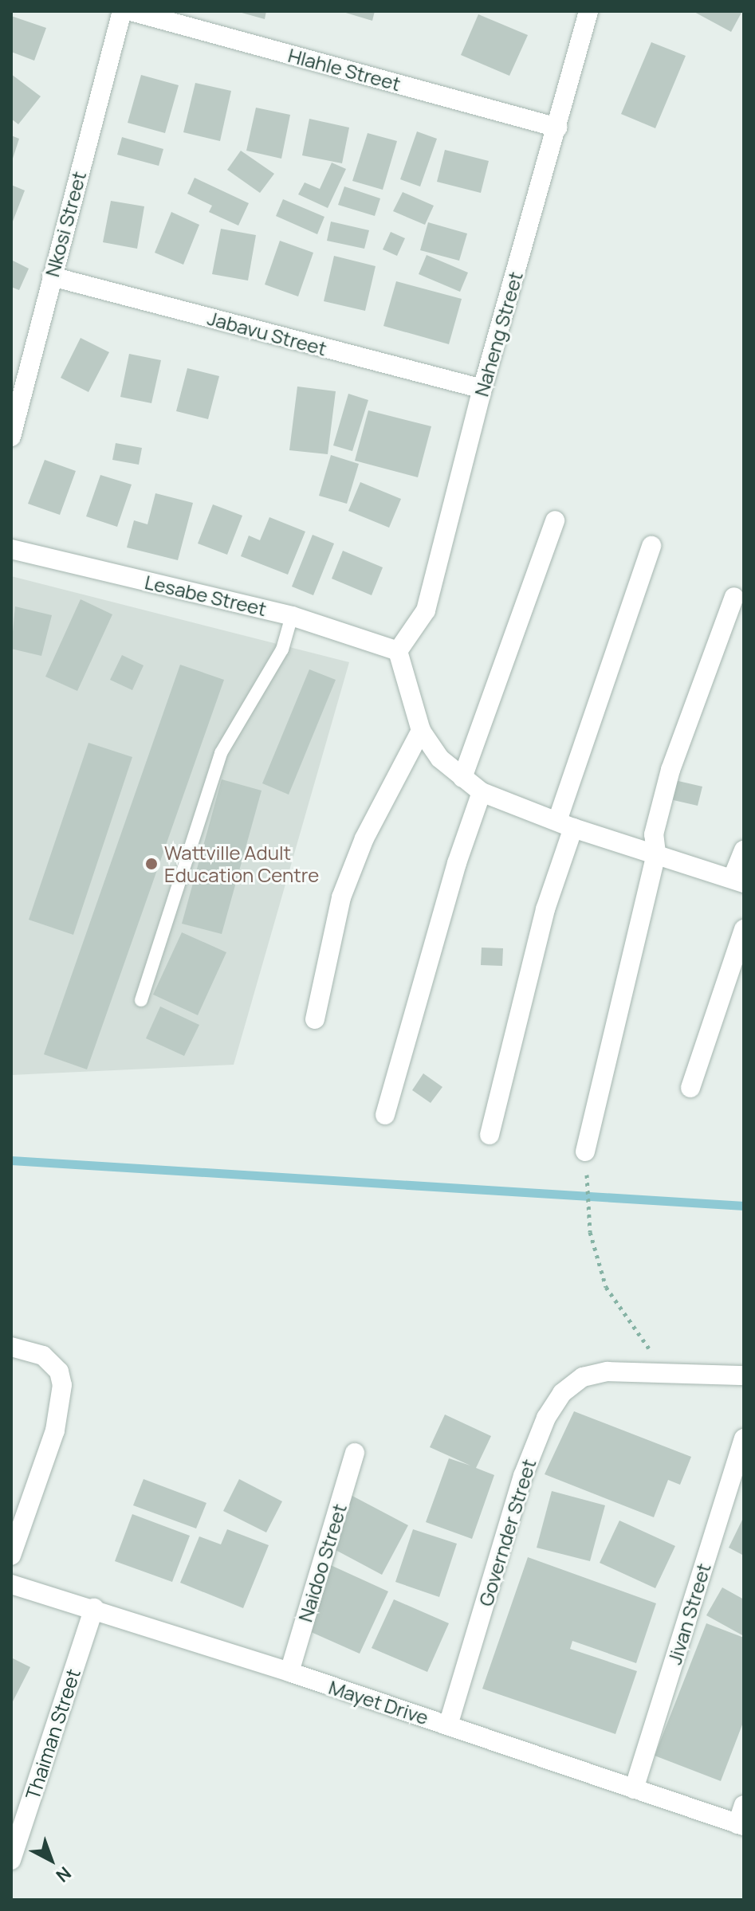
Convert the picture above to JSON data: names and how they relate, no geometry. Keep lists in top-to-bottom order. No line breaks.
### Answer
{"streets":{"street":["Hlahle Street","Nkosi Street","Jabavu Street","Naheng Street","Lesabe Street","Governder Street","Naidoo Street","Jivan Street","Mayet Drive","Thaiman Street"]},"crossings":[["Hlahle Street","Naheng Street"],["Nkosi Street","Jabavu Street"],["Jabavu Street","Naheng Street"],["Naheng Street","Lesabe Street"],["Governder Street","Mayet Drive"],["Naidoo Street","Mayet Drive"],["Jivan Street","Mayet Drive"],["Mayet Drive","Thaiman Street"]],"places":["Wattville Adult Education Centre"],"north":"bottom right"}
